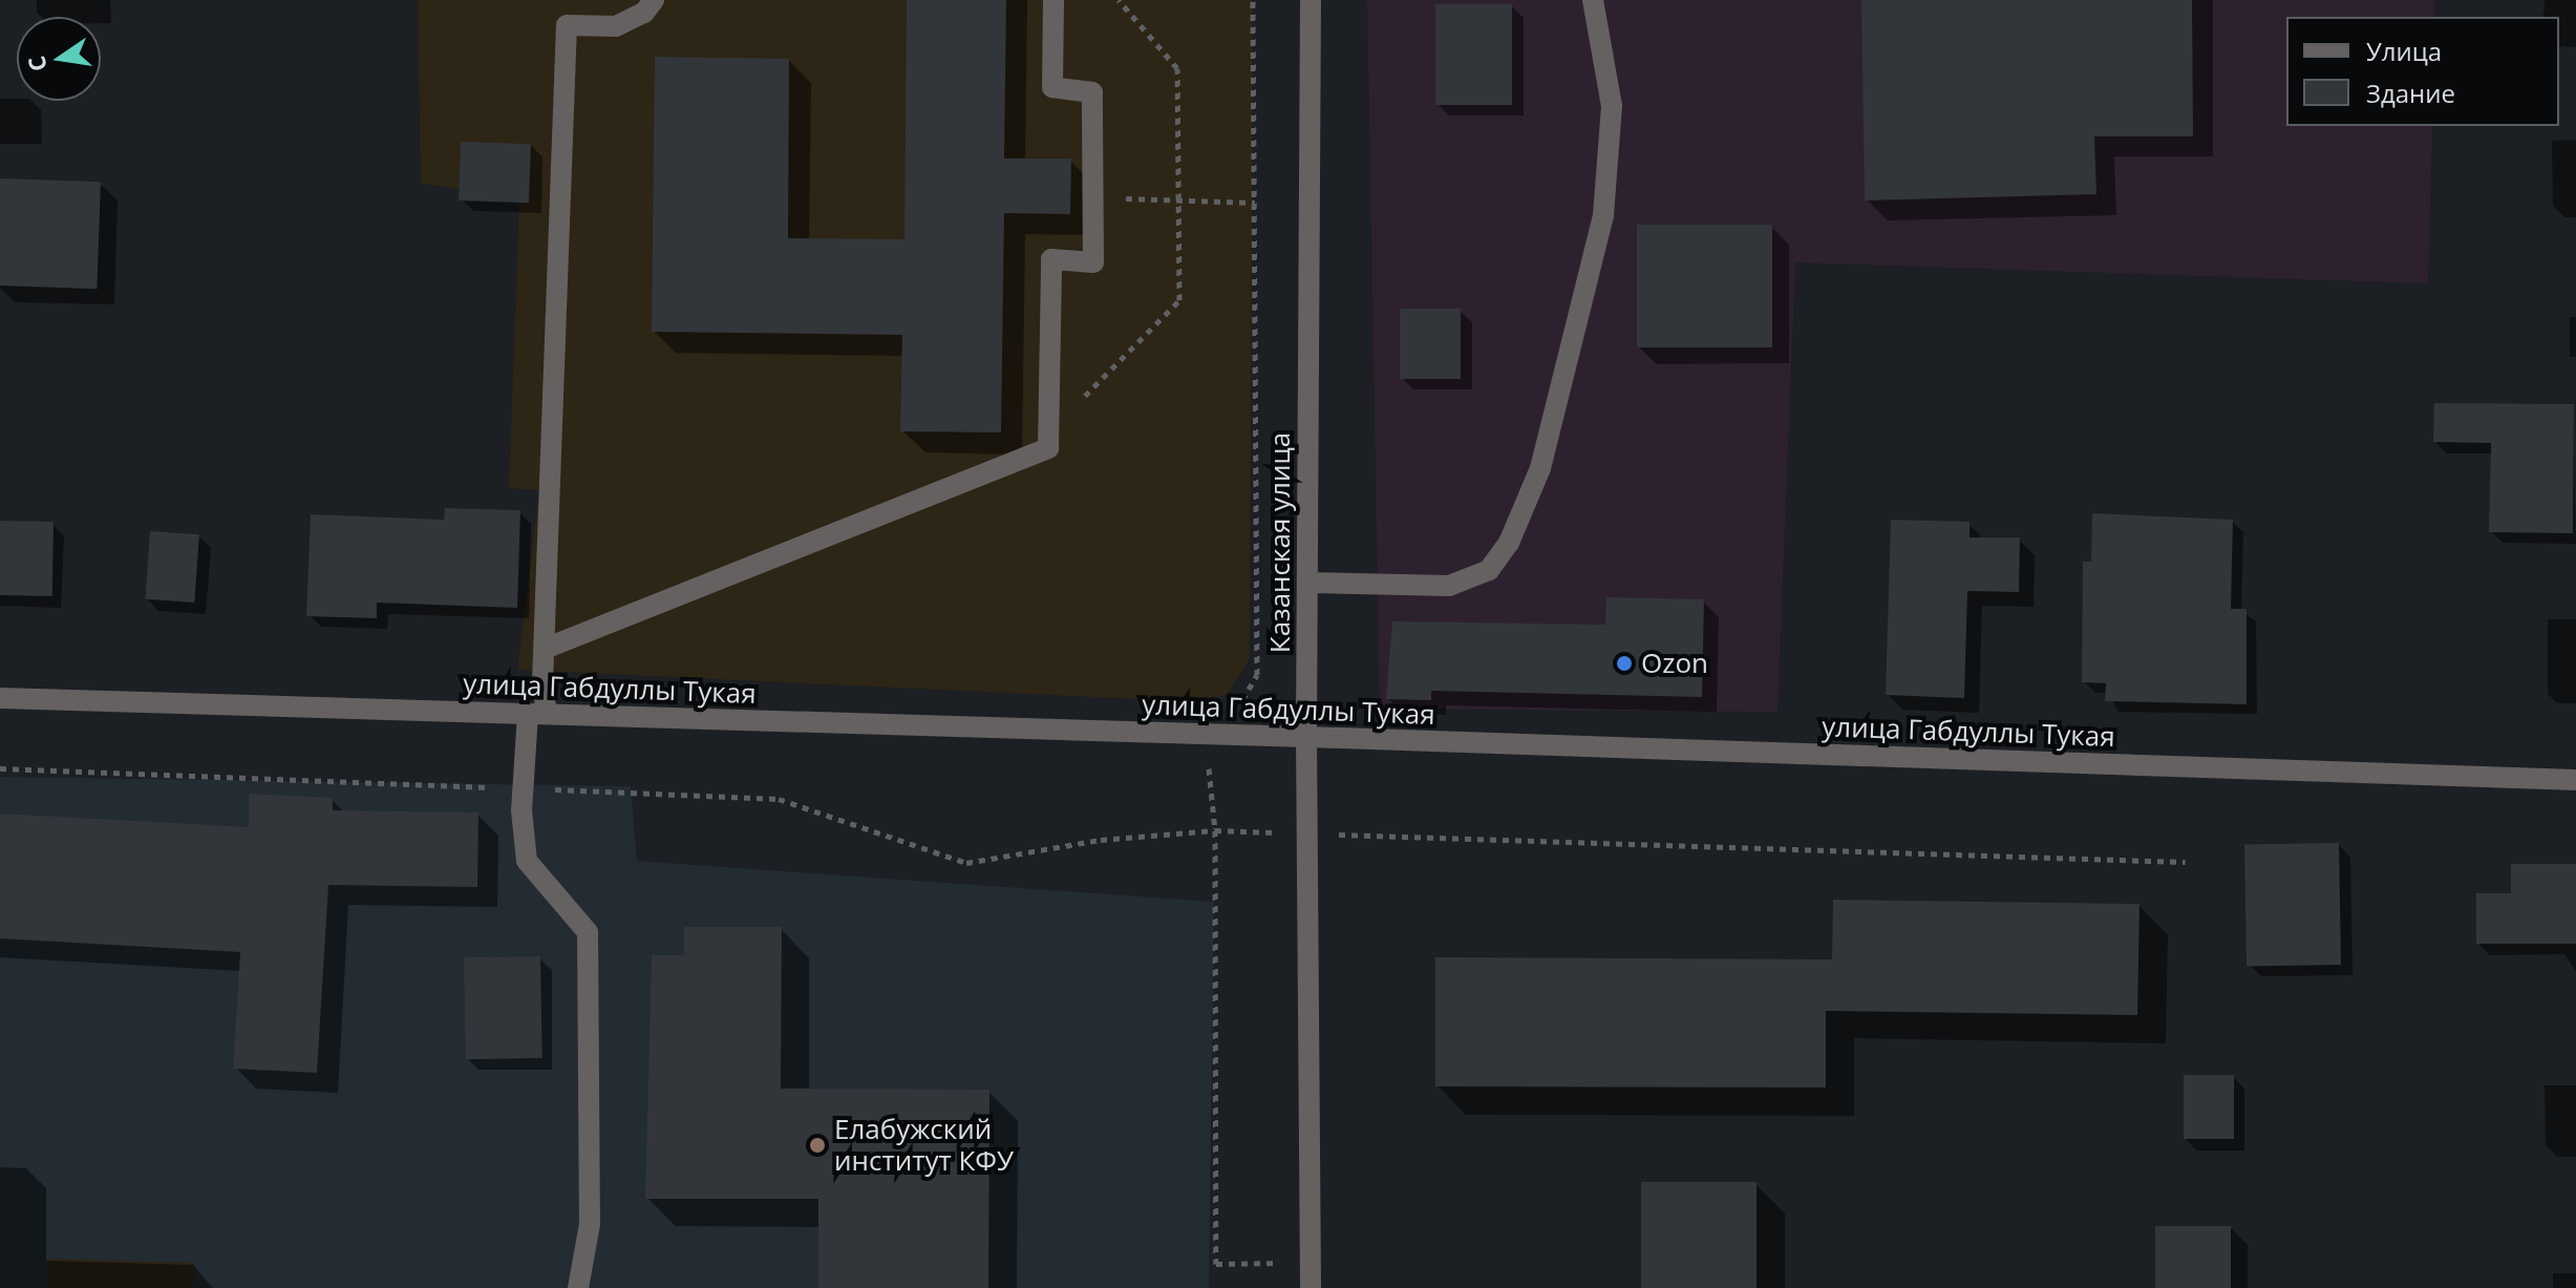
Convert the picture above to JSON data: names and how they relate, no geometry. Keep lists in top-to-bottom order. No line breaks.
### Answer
{"streets":{"street":["Казанская улица","улица Габдуллы Тукая"]},"crossings":[["Казанская улица","улица Габдуллы Тукая"]],"places":["Ozon","Елабужский институт КФУ"],"legend":["Улица","Здание"],"north":"left"}
